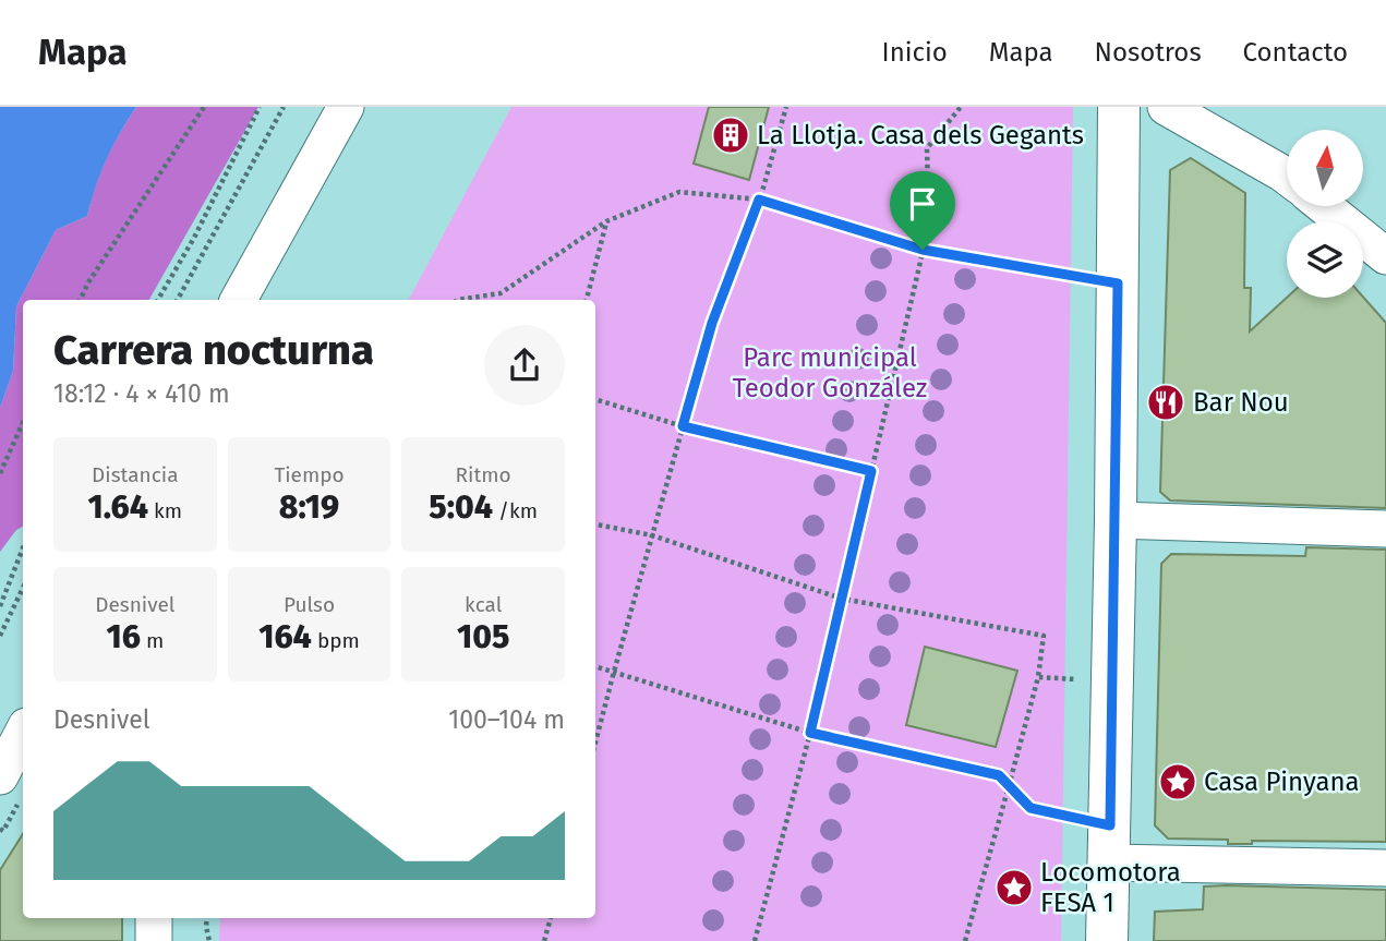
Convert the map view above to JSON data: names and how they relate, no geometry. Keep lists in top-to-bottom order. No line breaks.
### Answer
{"parks":["Parc municipal Teodor González"],"places":{"building":["La Llotja. Casa dels Gegants"],"restaurant":["Bar Nou"],"place":["Casa Pinyana","Locomotora FESA 1"]},"north":"top","page":{"header":"Mapa","nav":["Inicio","Mapa","Nosotros","Contacto"],"heading":["Carrera nocturna","18:12 · 4 × 410 m"],"stats":[["Distancia","1.64 km"],["Tiempo","8:19"],["Ritmo","5:04 /km"],["Desnivel","16 m"],["Pulso","164 bpm"],["kcal","105"]],"chart":["Desnivel","100–104 m"]}}
